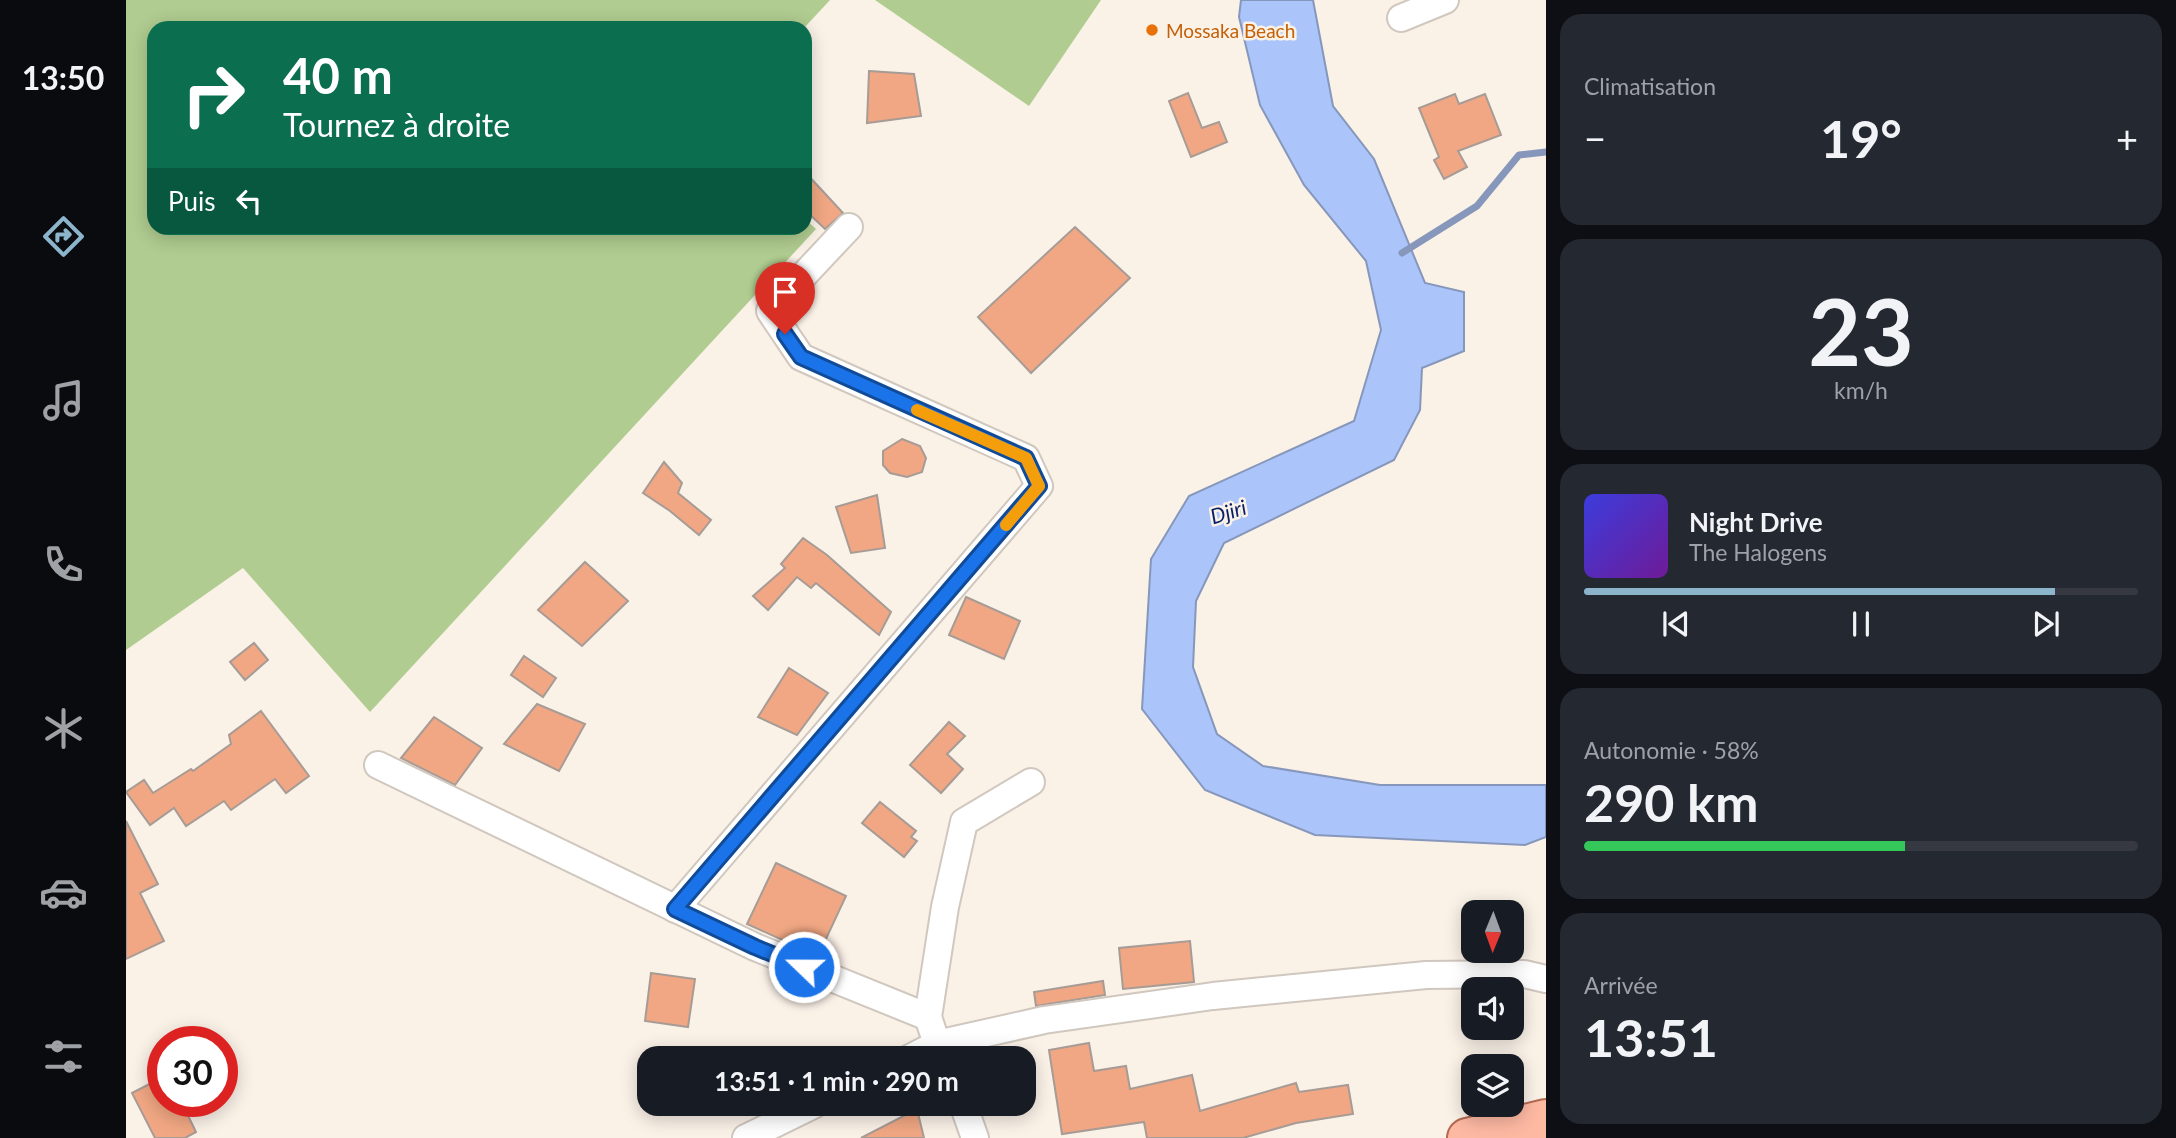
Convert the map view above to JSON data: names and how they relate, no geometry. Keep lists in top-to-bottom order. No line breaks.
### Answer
{"water":["Djiri"],"places":["Mossaka Beach"],"north":"bottom","page":{"tabs":"13:50","tile":["Climatisation",["23","km/h"],["Autonomie · 58%","290 km"],["Arrivée","13:51"]],"turn":["40 m","Tournez à droite"],"heat":["−","19°","+"],"then":"Puis","song":["Night Drive","The Halogens"],"limit":"30","trip":"13:51 · 1 min · 290 m"}}
